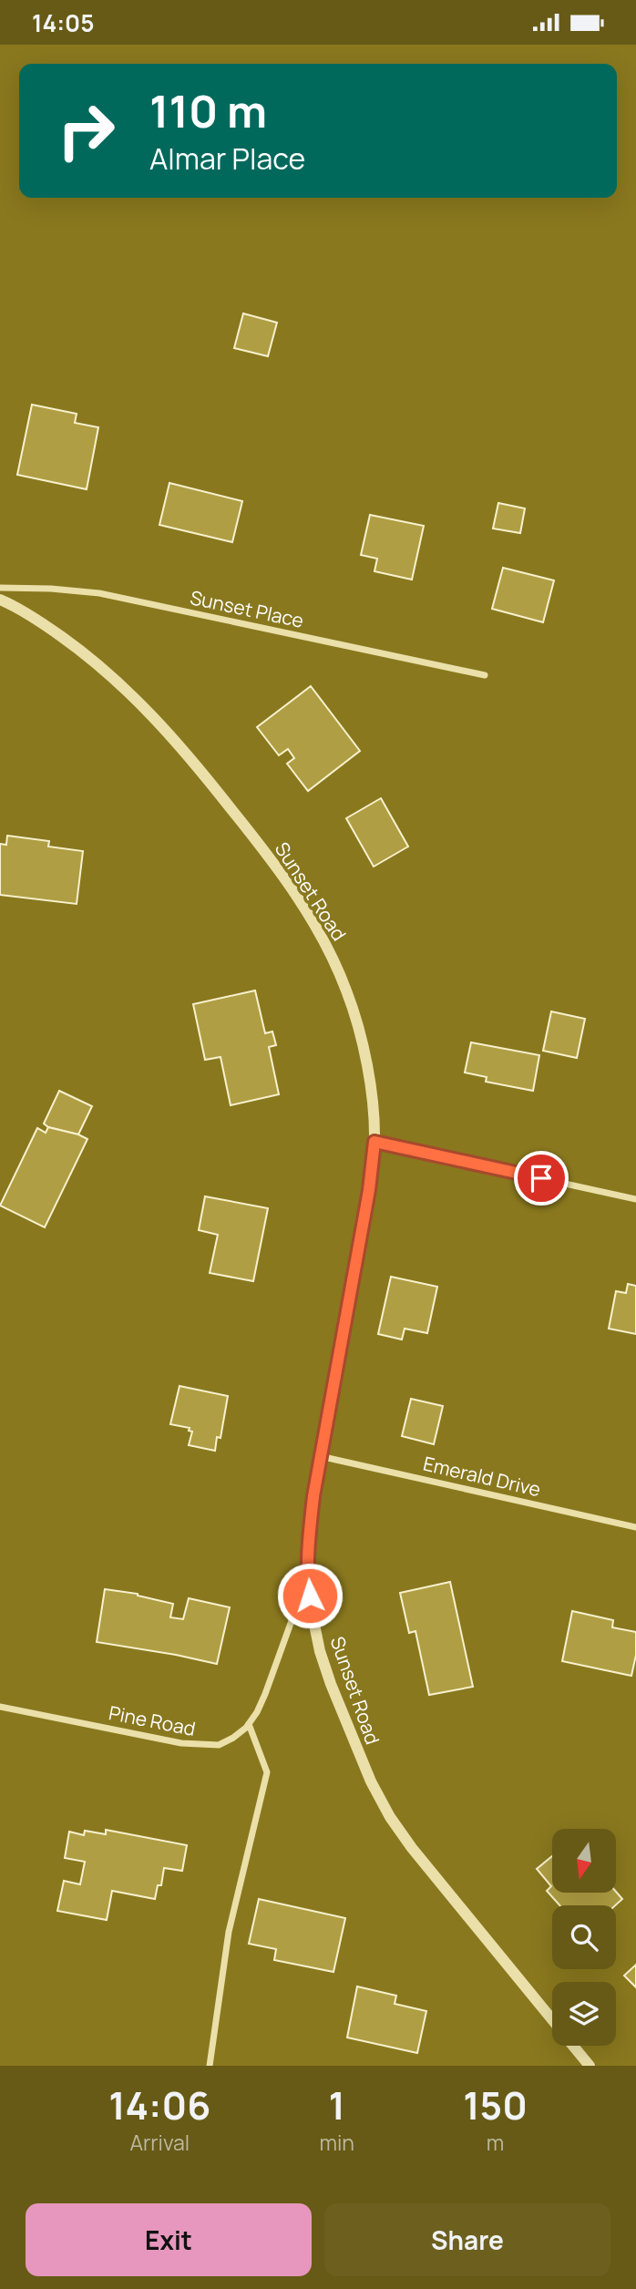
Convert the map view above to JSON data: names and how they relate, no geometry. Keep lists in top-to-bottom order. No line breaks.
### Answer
{"streets":{"street":["Sunset Place","Sunset Road","Emerald Drive","Pine Road"]},"crossings":[["Sunset Road","Emerald Drive"],["Sunset Road","Pine Road"]],"north":"bottom","page":{"status":"14:05","turn":["110 m","Almar Place"],"eta":["14:06","Arrival","1","min","150","m"],"buttons":["Exit","Share"]}}
